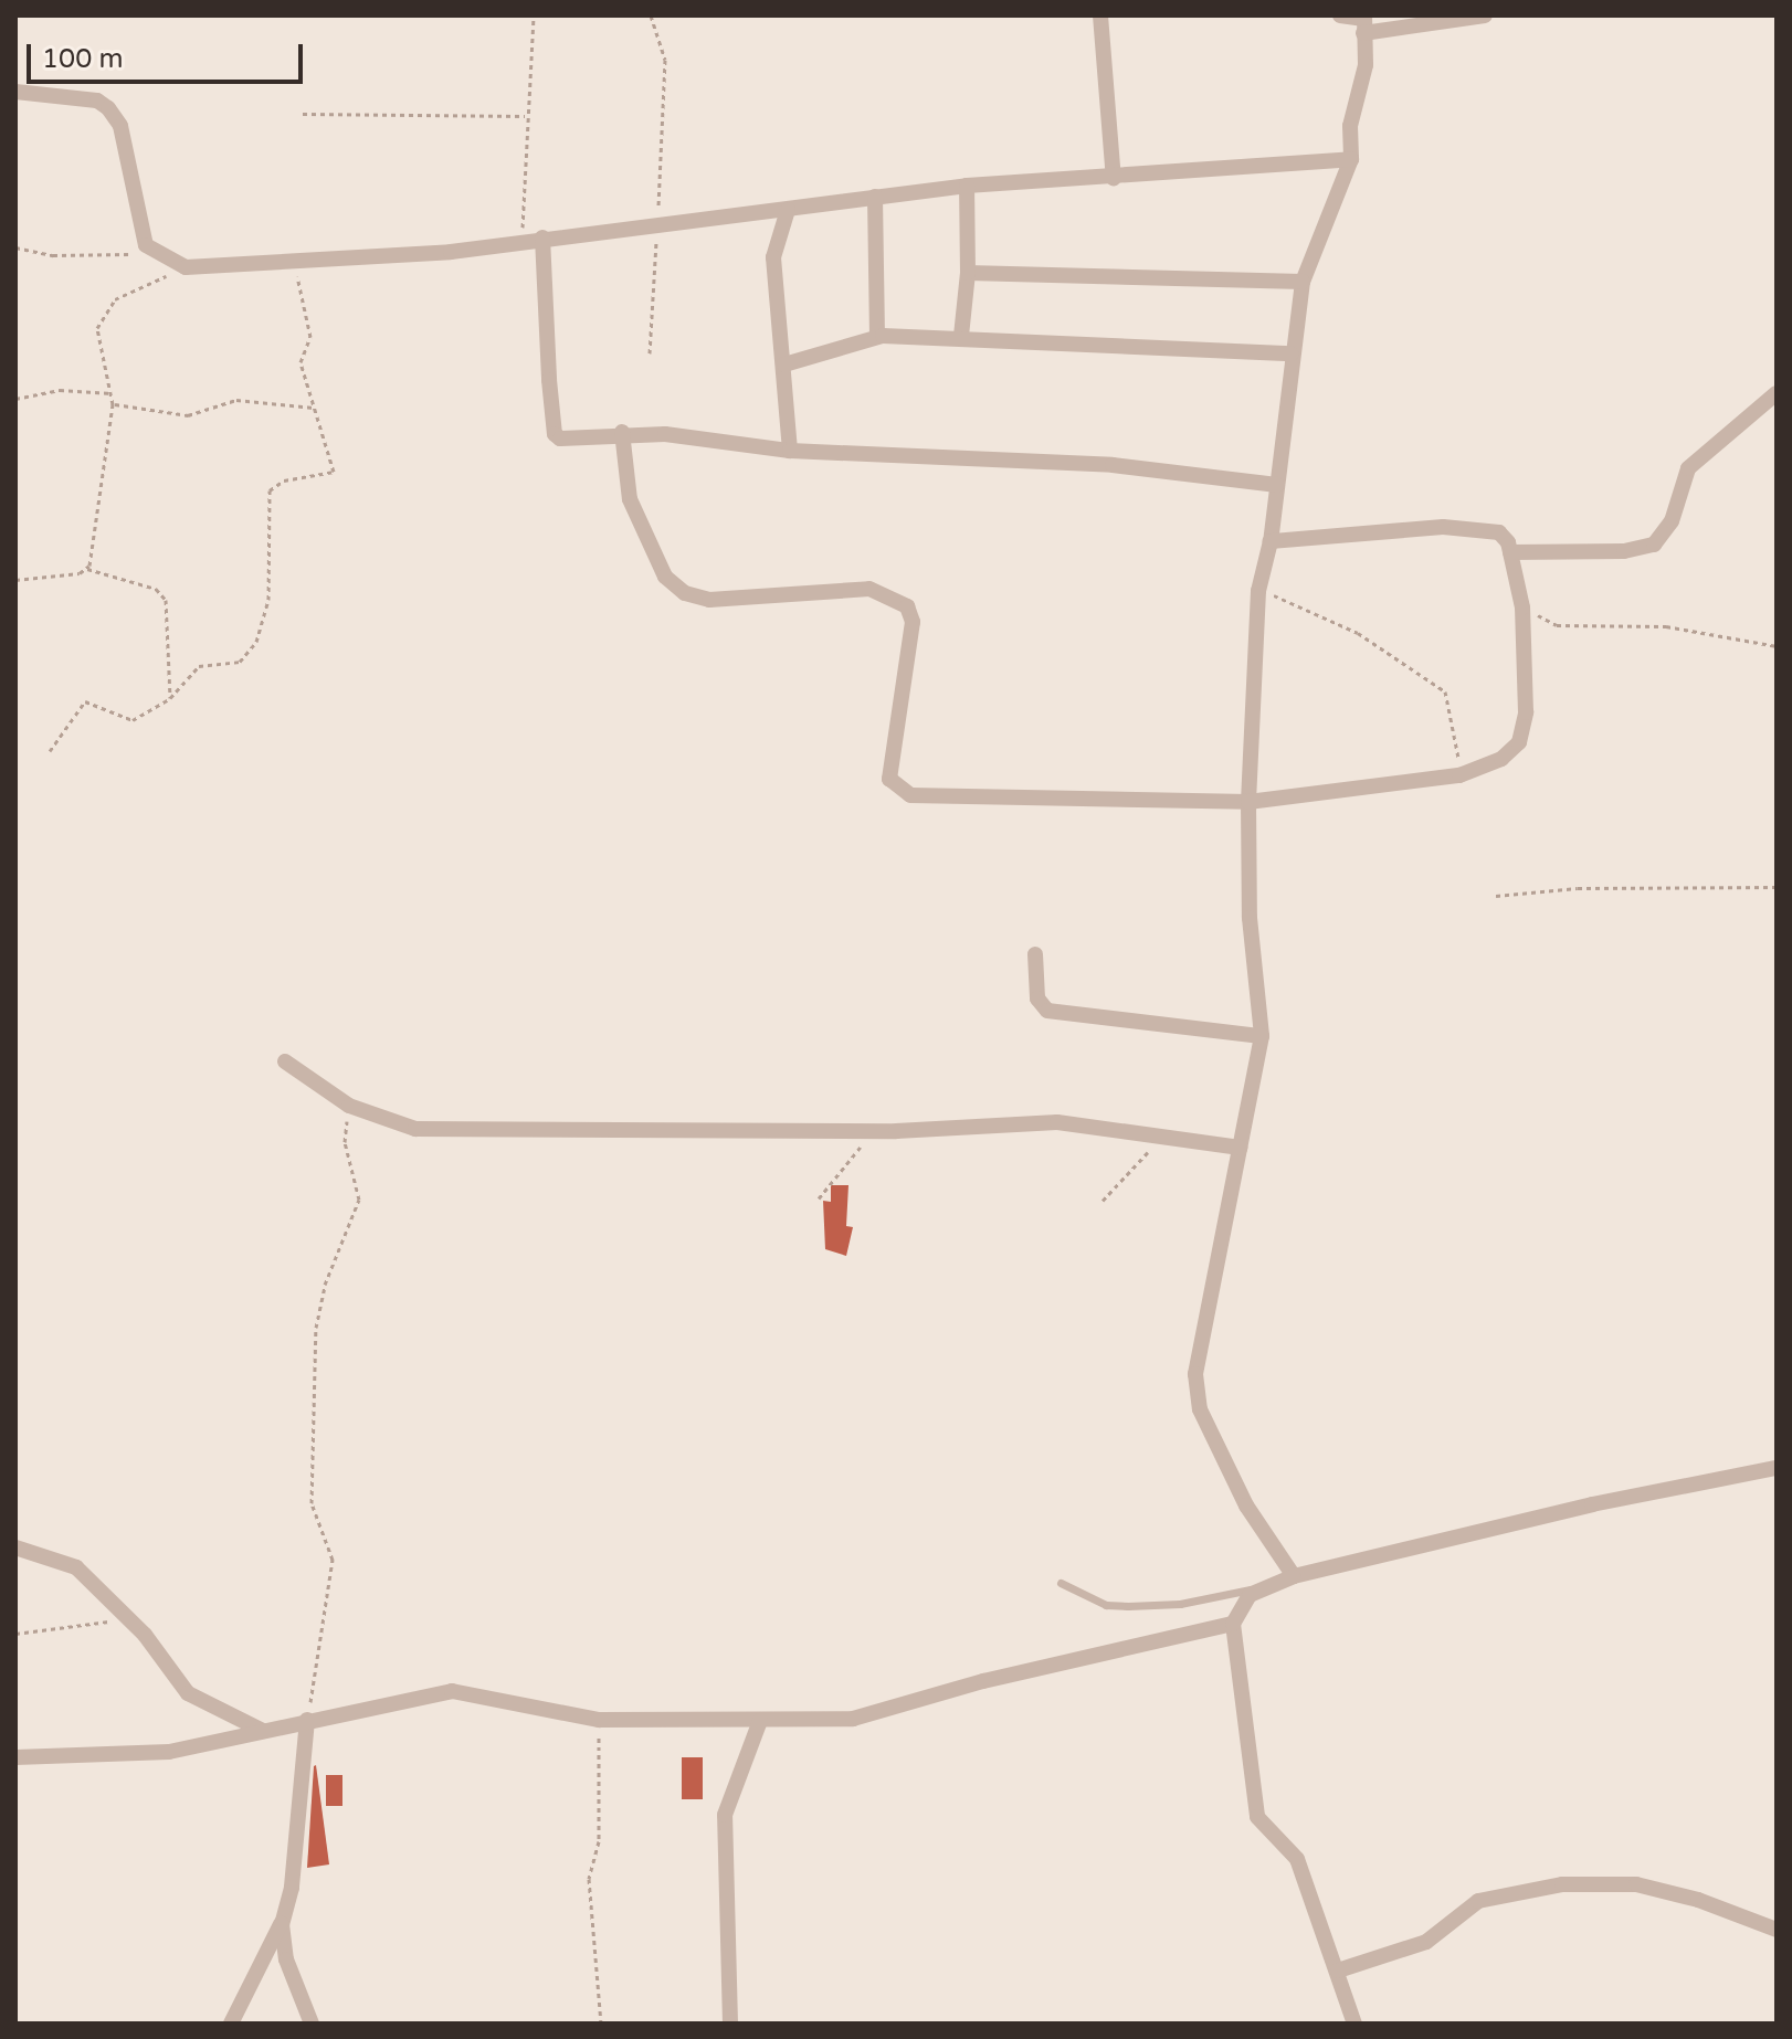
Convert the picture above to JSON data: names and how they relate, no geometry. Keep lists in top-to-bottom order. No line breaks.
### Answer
{"scale_bar":"100 m"}
